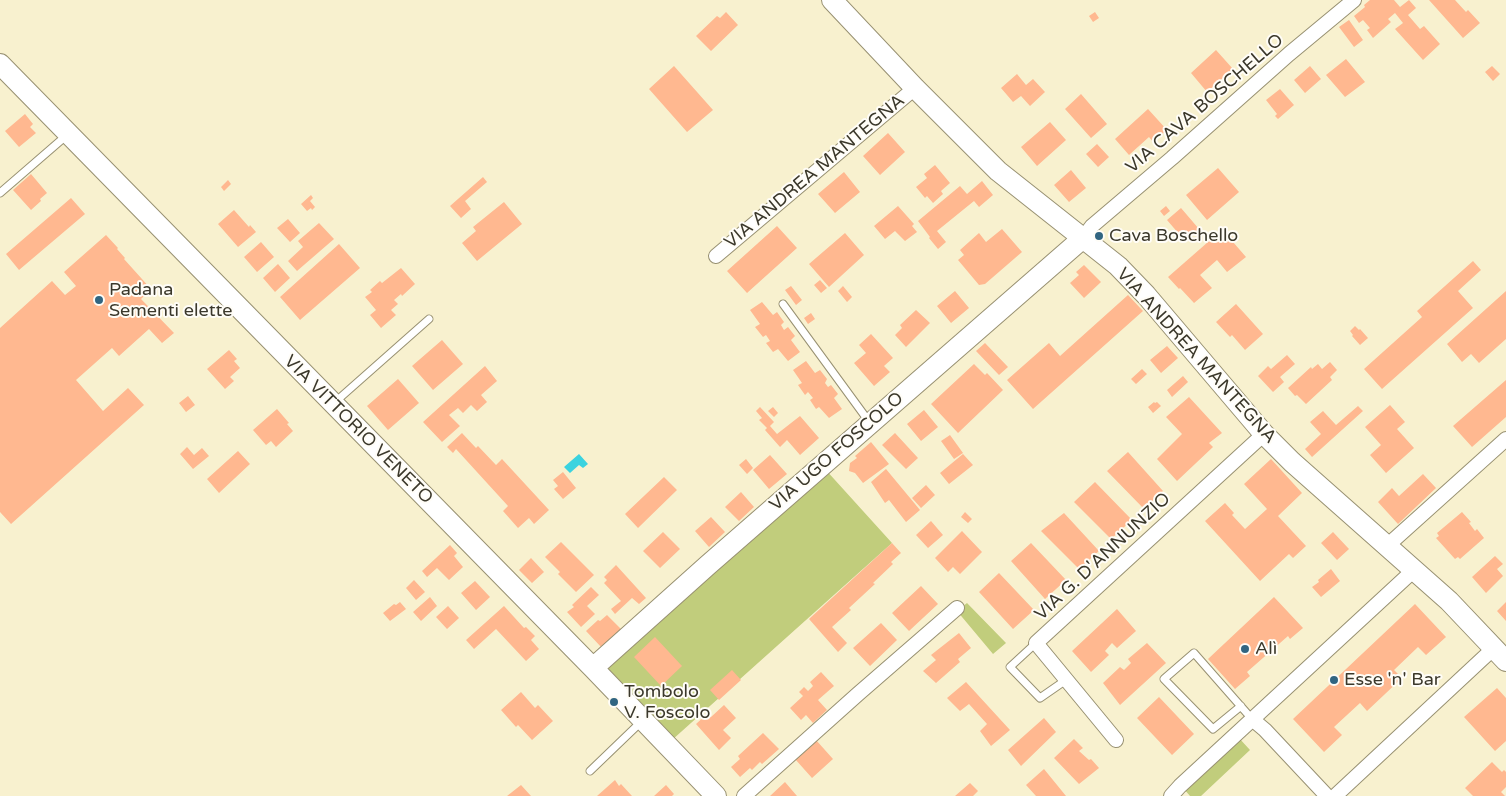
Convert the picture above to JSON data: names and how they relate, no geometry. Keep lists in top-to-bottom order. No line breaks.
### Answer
{"streets":{"main road":["VIA ANDREA MANTEGNA","VIA VITTORIO VENETO","VIA UGO FOSCOLO"],"street":["VIA CAVA BOSCHELLO","VIA G. D'ANNUNZIO"]},"crossings":[["VIA CAVA BOSCHELLO","VIA ANDREA MANTEGNA"],["VIA CAVA BOSCHELLO","VIA UGO FOSCOLO"],["VIA ANDREA MANTEGNA","VIA UGO FOSCOLO"],["VIA ANDREA MANTEGNA","VIA G. D'ANNUNZIO"],["VIA VITTORIO VENETO","VIA UGO FOSCOLO"]],"places":["Cava Boschello","Padana Sementi elette","Alì","Esse 'n' Bar","Tombolo V. Foscolo"]}
